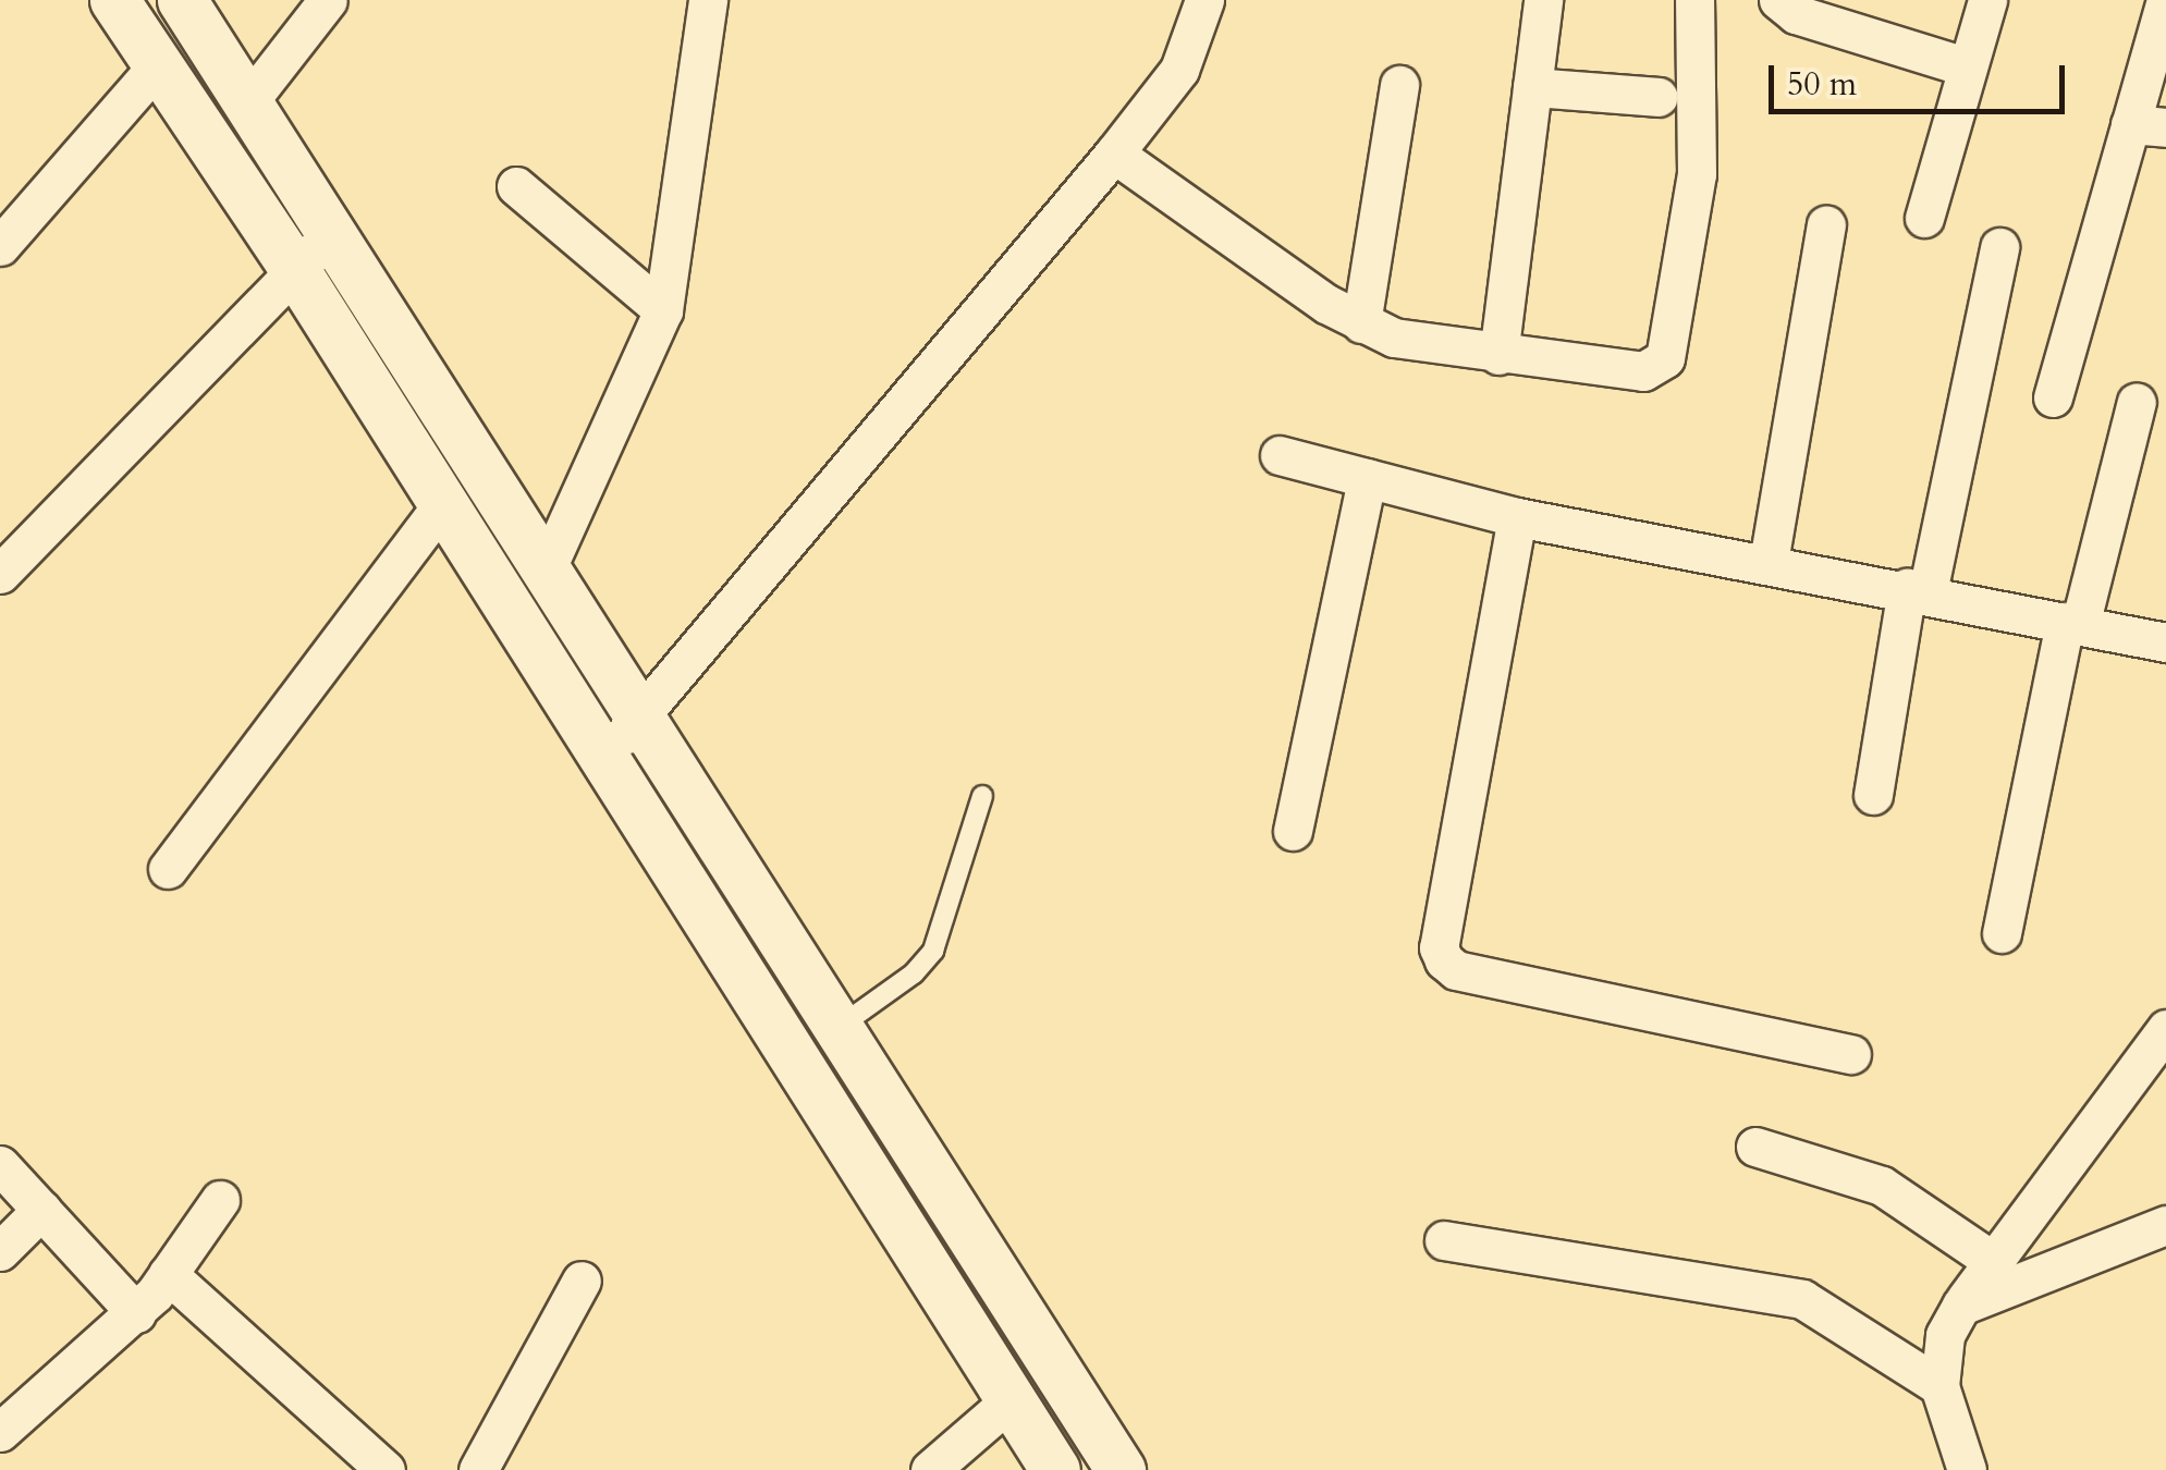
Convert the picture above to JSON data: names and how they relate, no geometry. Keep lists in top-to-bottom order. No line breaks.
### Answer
{"scale_bar":"50 m"}
